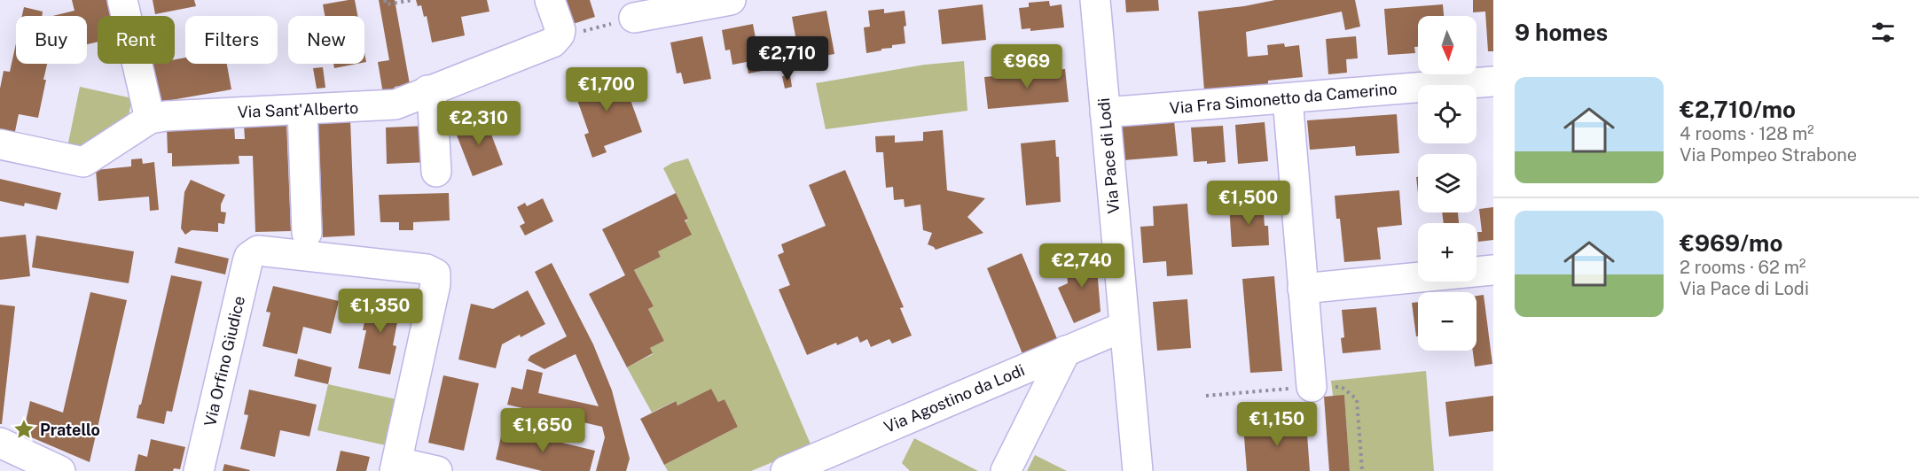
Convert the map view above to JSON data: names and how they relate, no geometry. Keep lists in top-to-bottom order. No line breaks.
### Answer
{"streets":{"street":["Via Fra Simonetto da Camerino","Via Sant'Alberto","Via Pace di Lodi","Via Orfino Giudice","Via Agostino da Lodi"]},"crossings":[["Via Fra Simonetto da Camerino","Via Pace di Lodi"],["Via Pace di Lodi","Via Agostino da Lodi"]],"places":{"place":["Pratello"]},"north":"bottom","page":{"heading":"9 homes","map_buttons":["+","−"],"chip":["Buy","Rent","Filters","New"],"price":["€2,710","€969","€1,700","€2,310","€1,500","€2,740","€1,350","€1,150","€1,650"],"list":[{"name":"€2,710/mo","note":"4 rooms · 128 m² · Via Pompeo Strabone"},{"name":"€969/mo","note":"2 rooms · 62 m² · Via Pace di Lodi"}]}}
